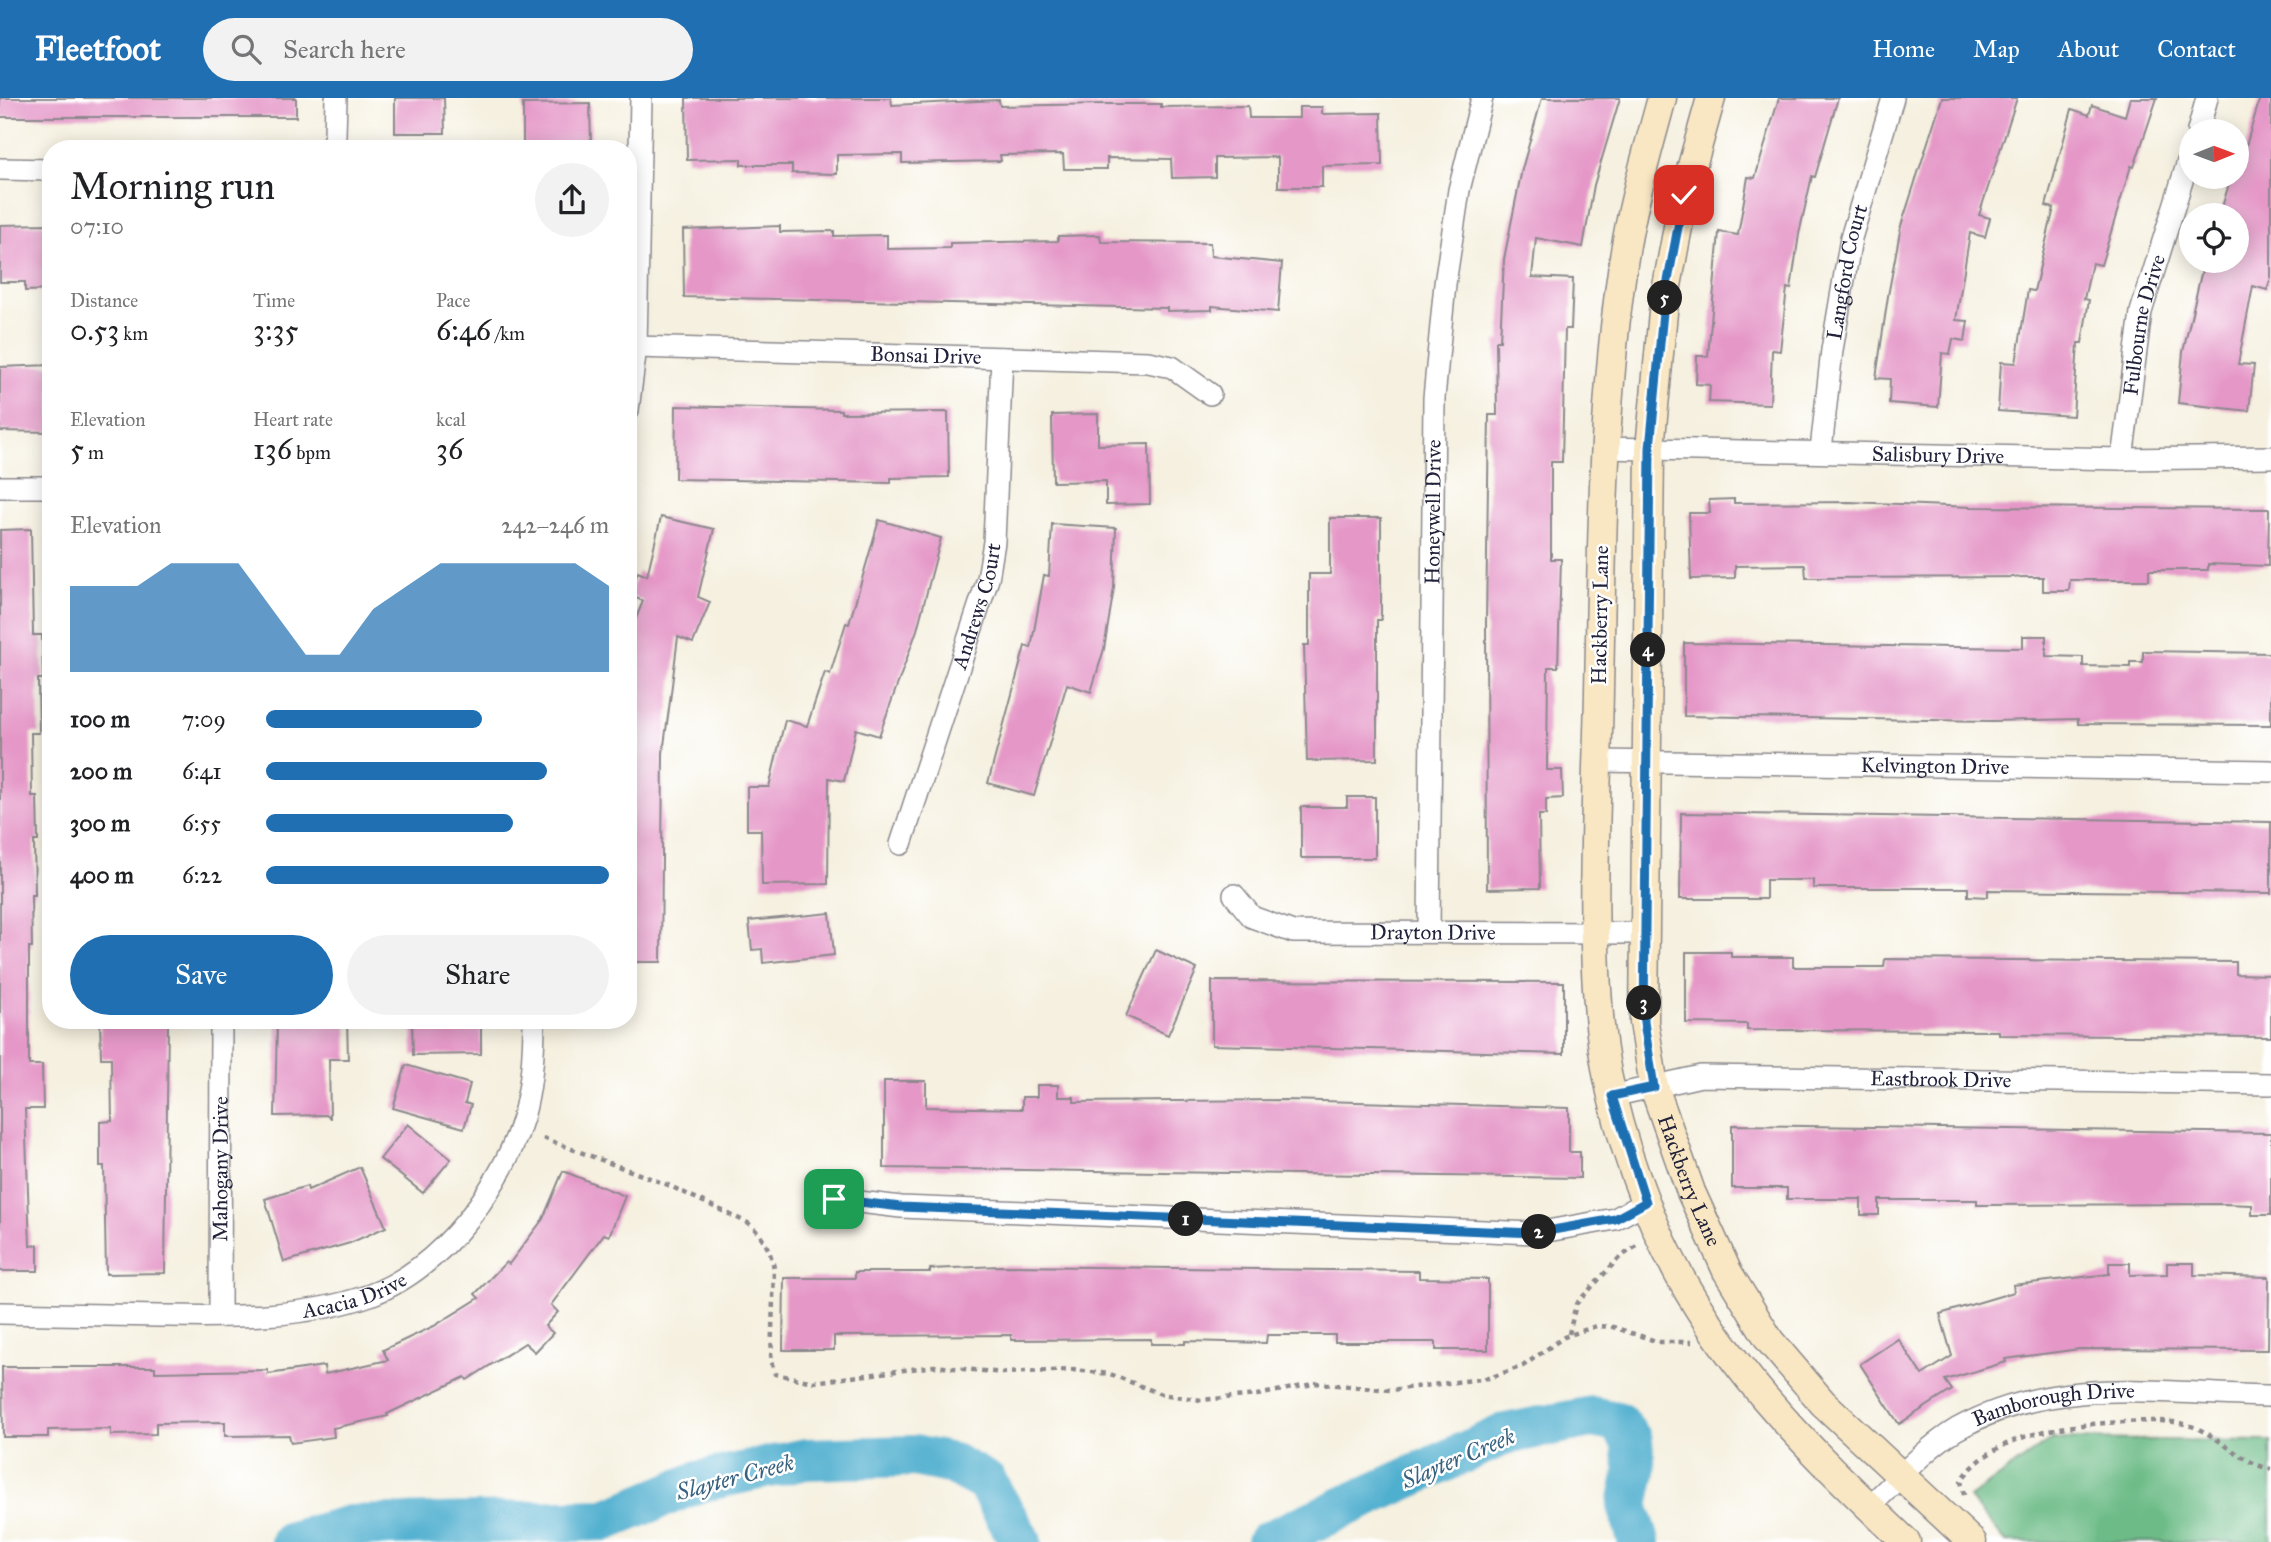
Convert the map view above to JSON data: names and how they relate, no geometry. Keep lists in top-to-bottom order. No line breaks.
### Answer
{"streets":{"street":["Langford Court","Fulbourne Drive","Bonsai Drive","Salisbury Drive","Honeywell Drive","Andrews Court","Hackberry Lane","Kelvington Drive","Drayton Drive","Eastbrook Drive","Mahogany Drive","Acacia Drive","Bamborough Drive"]},"crossings":[["Langford Court","Salisbury Drive"],["Fulbourne Drive","Salisbury Drive"],["Bonsai Drive","Andrews Court"],["Salisbury Drive","Hackberry Lane"],["Honeywell Drive","Drayton Drive"],["Hackberry Lane","Kelvington Drive"],["Hackberry Lane","Drayton Drive"],["Hackberry Lane","Eastbrook Drive"],["Hackberry Lane","Bamborough Drive"],["Mahogany Drive","Acacia Drive"]],"water":["Slayter Creek"],"north":"right","page":{"header":"Fleetfoot","search":"Search here","nav":["Home","Map","About","Contact"],"heading":["Morning run","07:10"],"stats":[["Distance","0.53 km"],["Time","3:35"],["Pace","6:46 /km"],["Elevation","5 m"],["Heart rate","136 bpm"],["kcal","36"]],"pins":["5","4","3","1","2"],"chart":["Elevation","242–246 m"],"list":[{"name":"100 m","note":"7:09"},{"name":"200 m","note":"6:41"},{"name":"300 m","note":"6:55"},{"name":"400 m","note":"6:22"}],"buttons":["Save","Share"]}}
